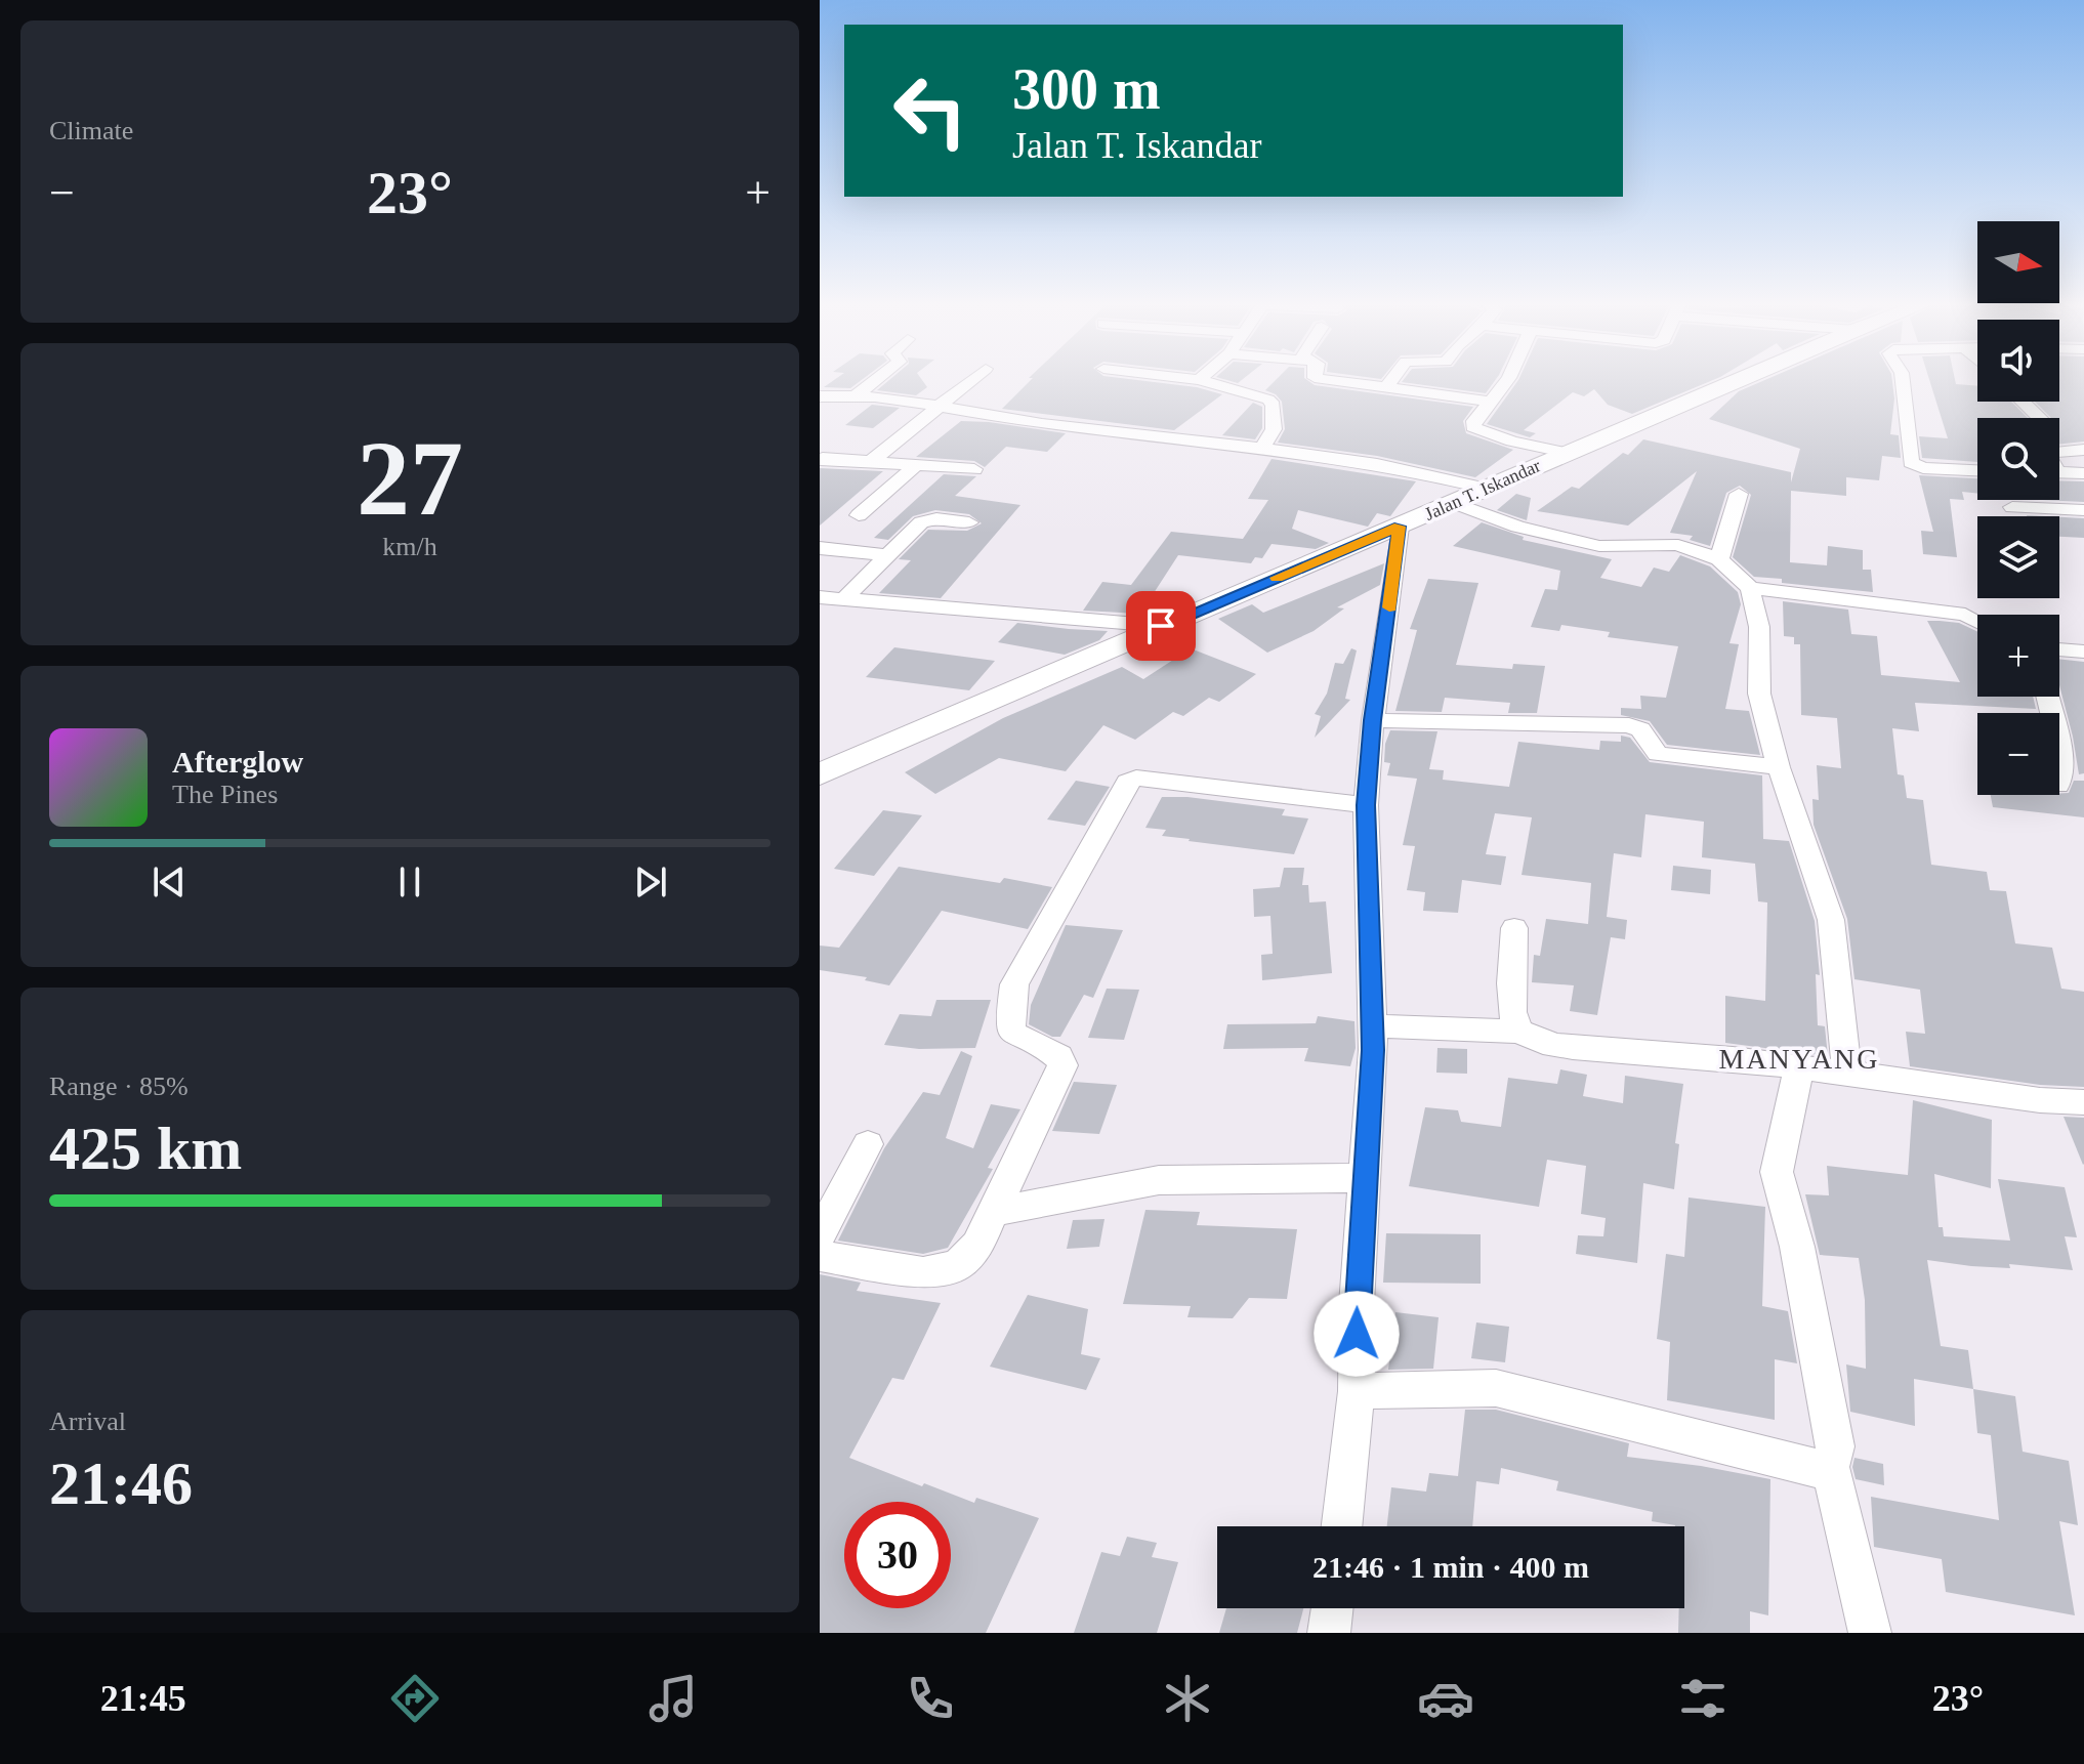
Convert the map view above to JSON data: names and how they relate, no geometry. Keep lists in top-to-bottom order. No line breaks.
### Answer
{"streets":{"street":["Jalan T. Iskandar"]},"districts":["MANYANG"],"north":"right","page":{"tile":["Climate",["27","km/h"],["Range · 85%","425 km"],["Arrival","21:46"]],"turn":["300 m","Jalan T. Iskandar"],"heat":["−","23°","+"],"map_buttons":["+","−"],"song":["Afterglow","The Pines"],"limit":"30","trip":"21:46 · 1 min · 400 m","tabs":["21:45","23°"]}}
